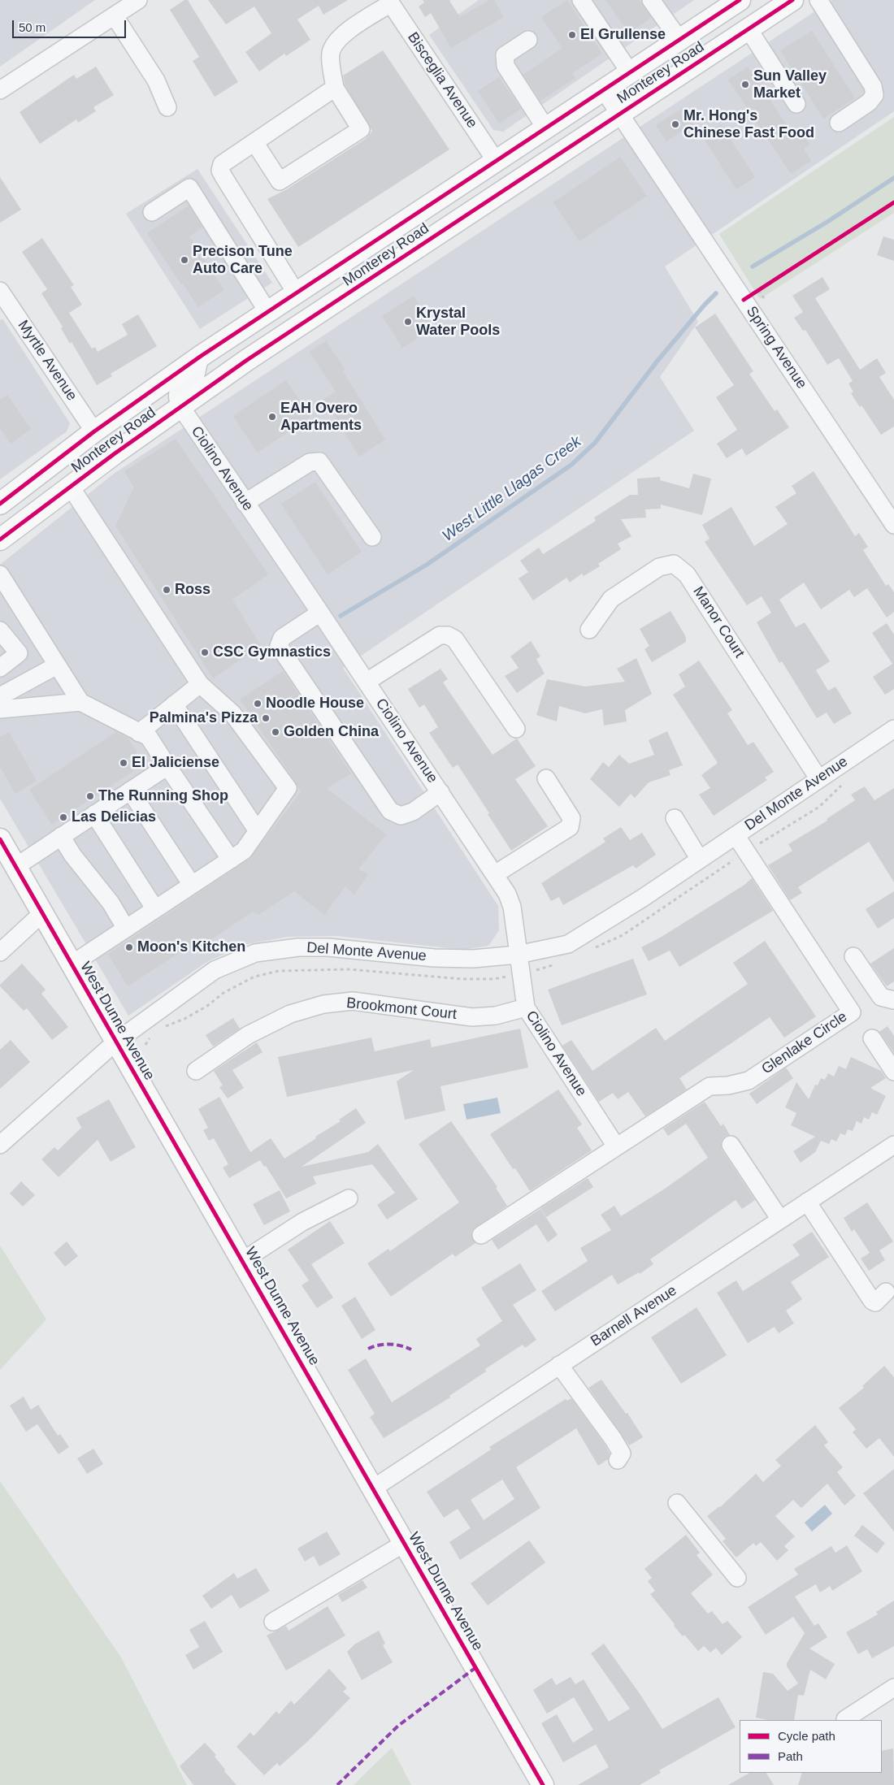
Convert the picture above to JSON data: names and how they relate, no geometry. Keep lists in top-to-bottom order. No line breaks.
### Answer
{"streets":{"main road":["Monterey Road","West Dunne Avenue"],"street":["Bisceglia Avenue","Spring Avenue","Myrtle Avenue","Ciolino Avenue","Manor Court","Del Monte Avenue","Brookmont Court","Glenlake Circle","Barnell Avenue"]},"crossings":[["Monterey Road","Bisceglia Avenue"],["Monterey Road","Spring Avenue"],["Monterey Road","Myrtle Avenue"],["Monterey Road","Ciolino Avenue"],["Ciolino Avenue","Del Monte Avenue"],["Ciolino Avenue","Brookmont Court"],["Ciolino Avenue","Glenlake Circle"],["Manor Court","Del Monte Avenue"],["Del Monte Avenue","West Dunne Avenue"],["Del Monte Avenue","Glenlake Circle"],["West Dunne Avenue","Barnell Avenue"]],"water":["West Little Llagas Creek"],"places":["El Grullense","Sun Valley Market","Mr. Hong's Chinese Fast Food","Precison Tune Auto Care","Krystal Water Pools","EAH Overo Apartments","Ross","CSC Gymnastics","Noodle House","Palmina's Pizza","Golden China","El Jaliciense","The Running Shop","Las Delicias","Moon's Kitchen"],"legend":["Cycle path","Path"],"scale_bar":"50 m"}
